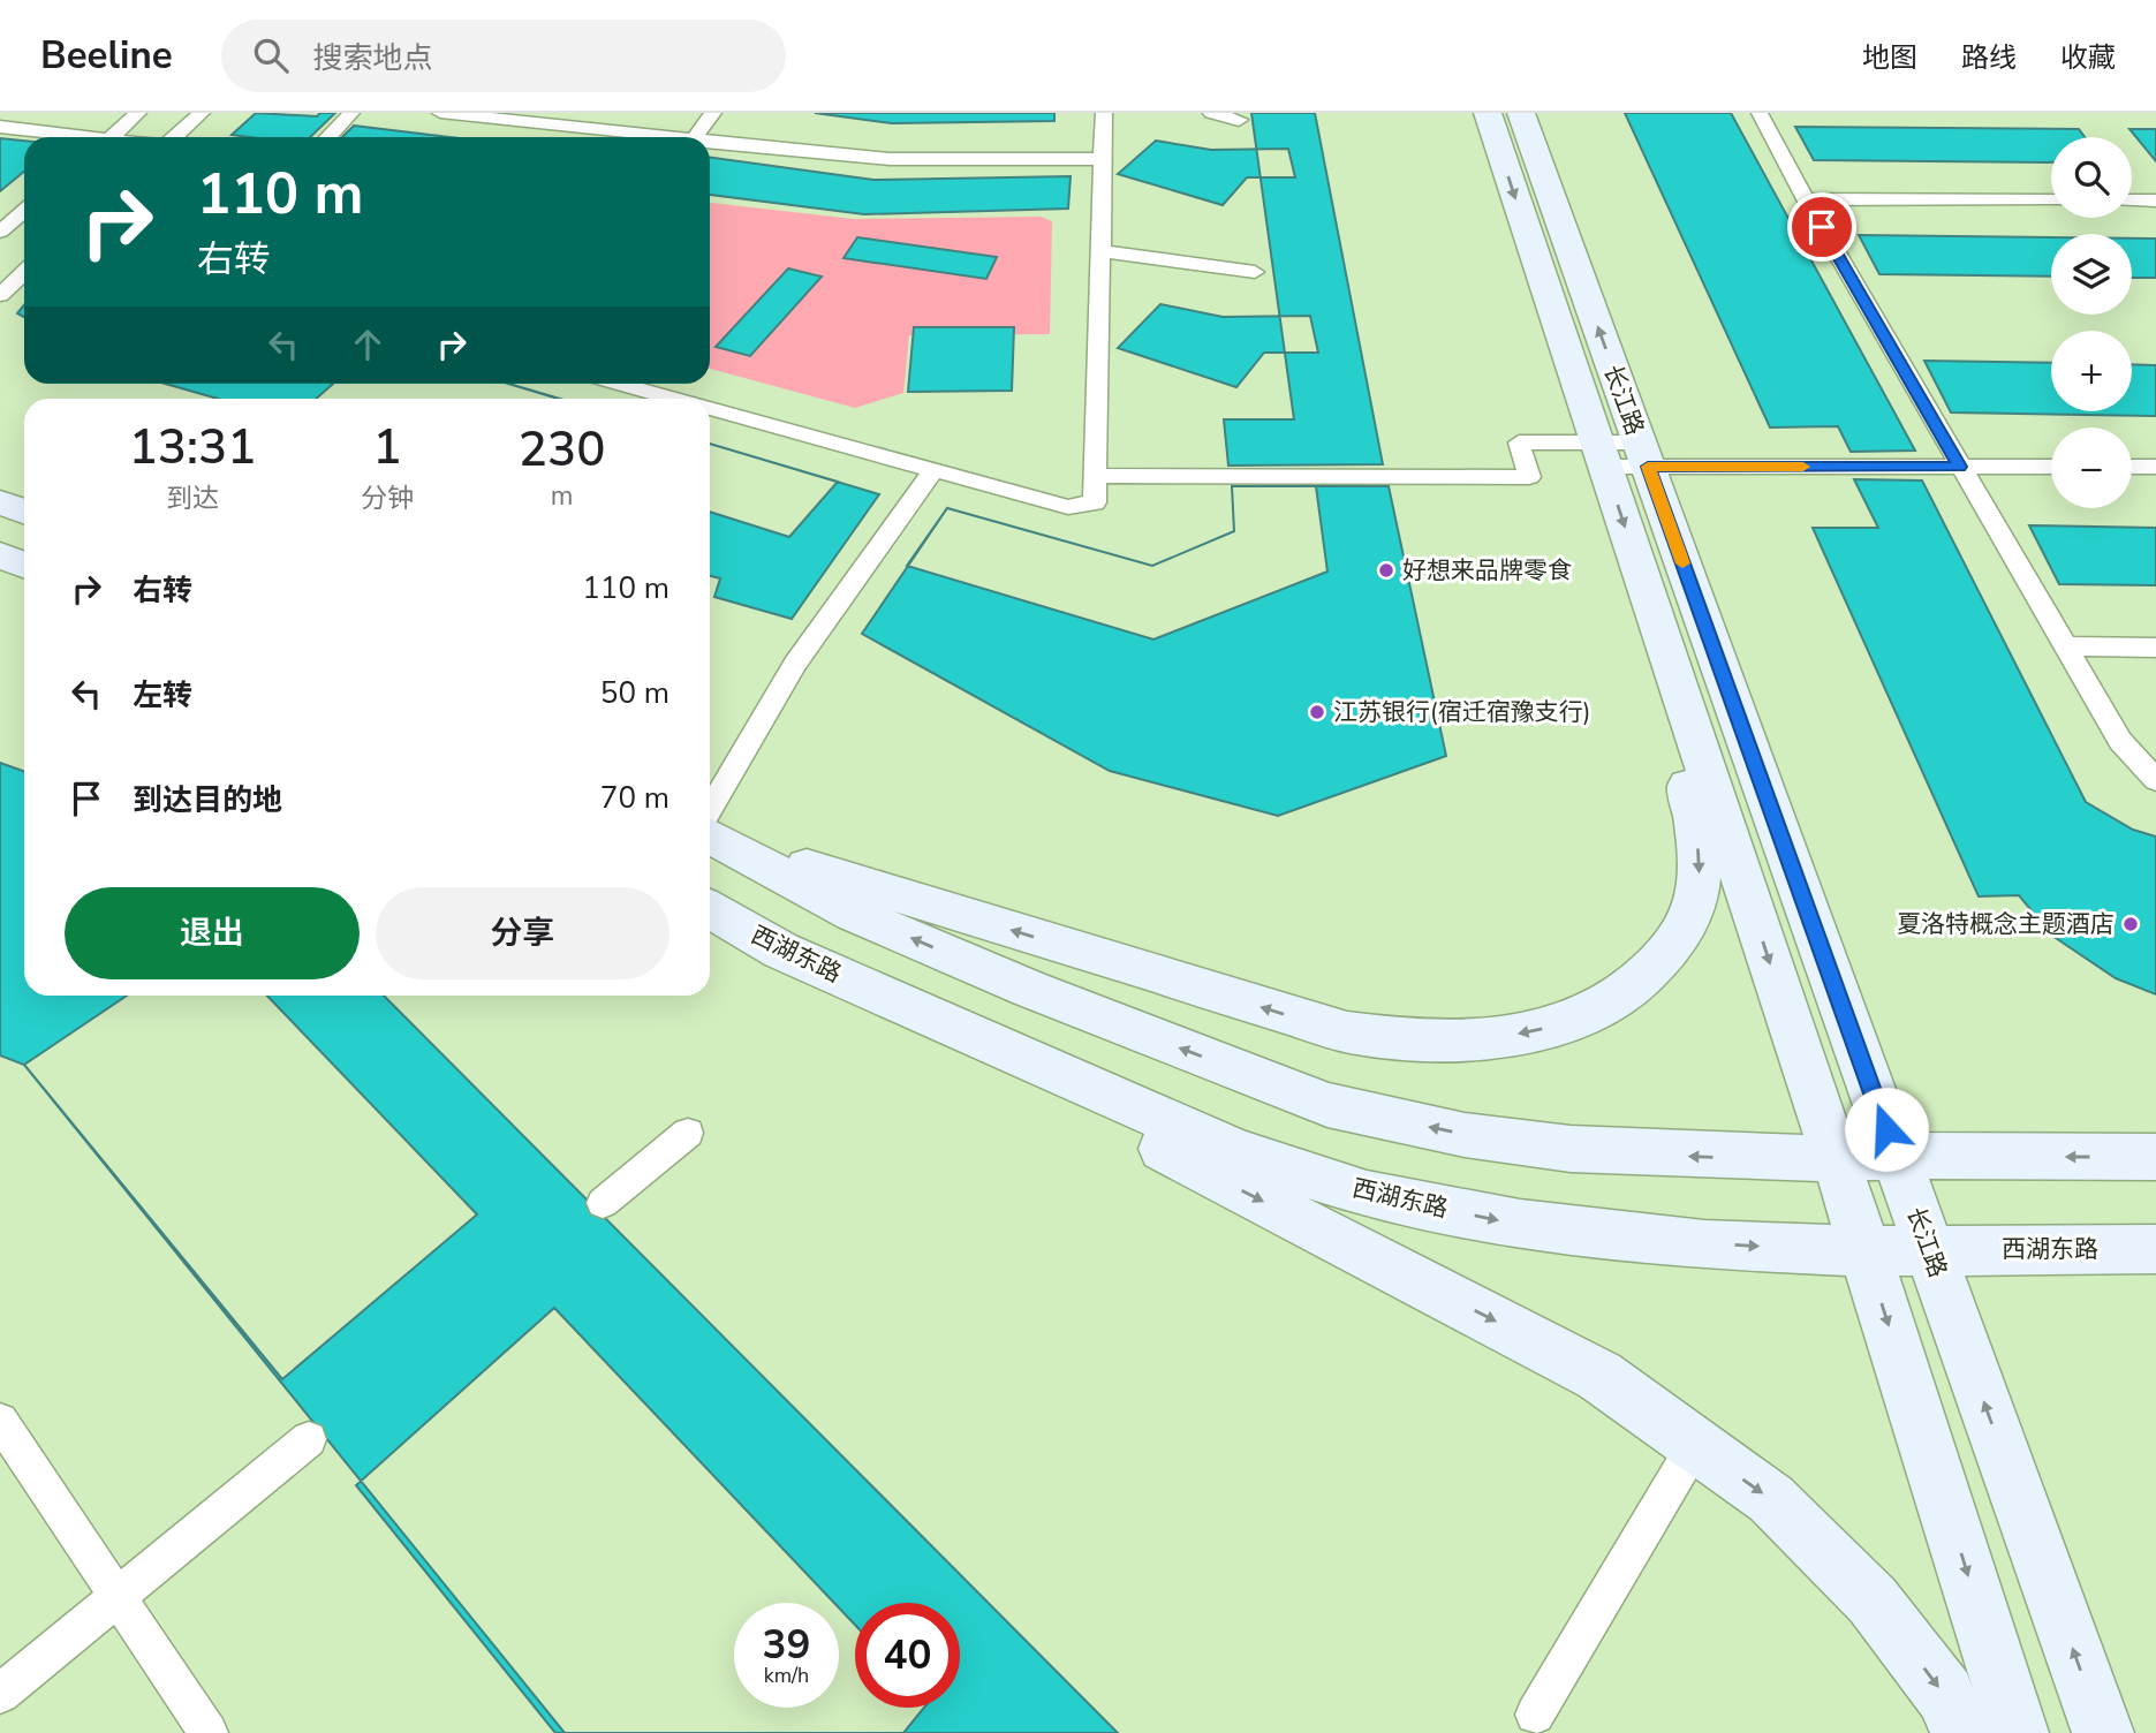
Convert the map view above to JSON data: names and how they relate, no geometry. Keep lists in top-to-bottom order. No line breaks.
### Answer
{"streets":{"street":["长江路","西湖东路"]},"crossings":[["长江路","西湖东路"]],"places":["好想来品牌零食","江苏银行(宿迁宿豫支行)","夏洛特概念主题酒店"],"page":{"header":"Beeline","search":"搜索地点","nav":["地图","路线","收藏"],"map_buttons":["+","−"],"turn":["110 m","右转"],"eta":["13:31","到达","1","分钟","230","m"],"list":[{"name":"右转","value":"110 m"},{"name":"左转","value":"50 m"},{"name":"到达目的地","value":"70 m"}],"buttons":["退出","分享"],"speed":"39 km/h","limit":"40"}}
